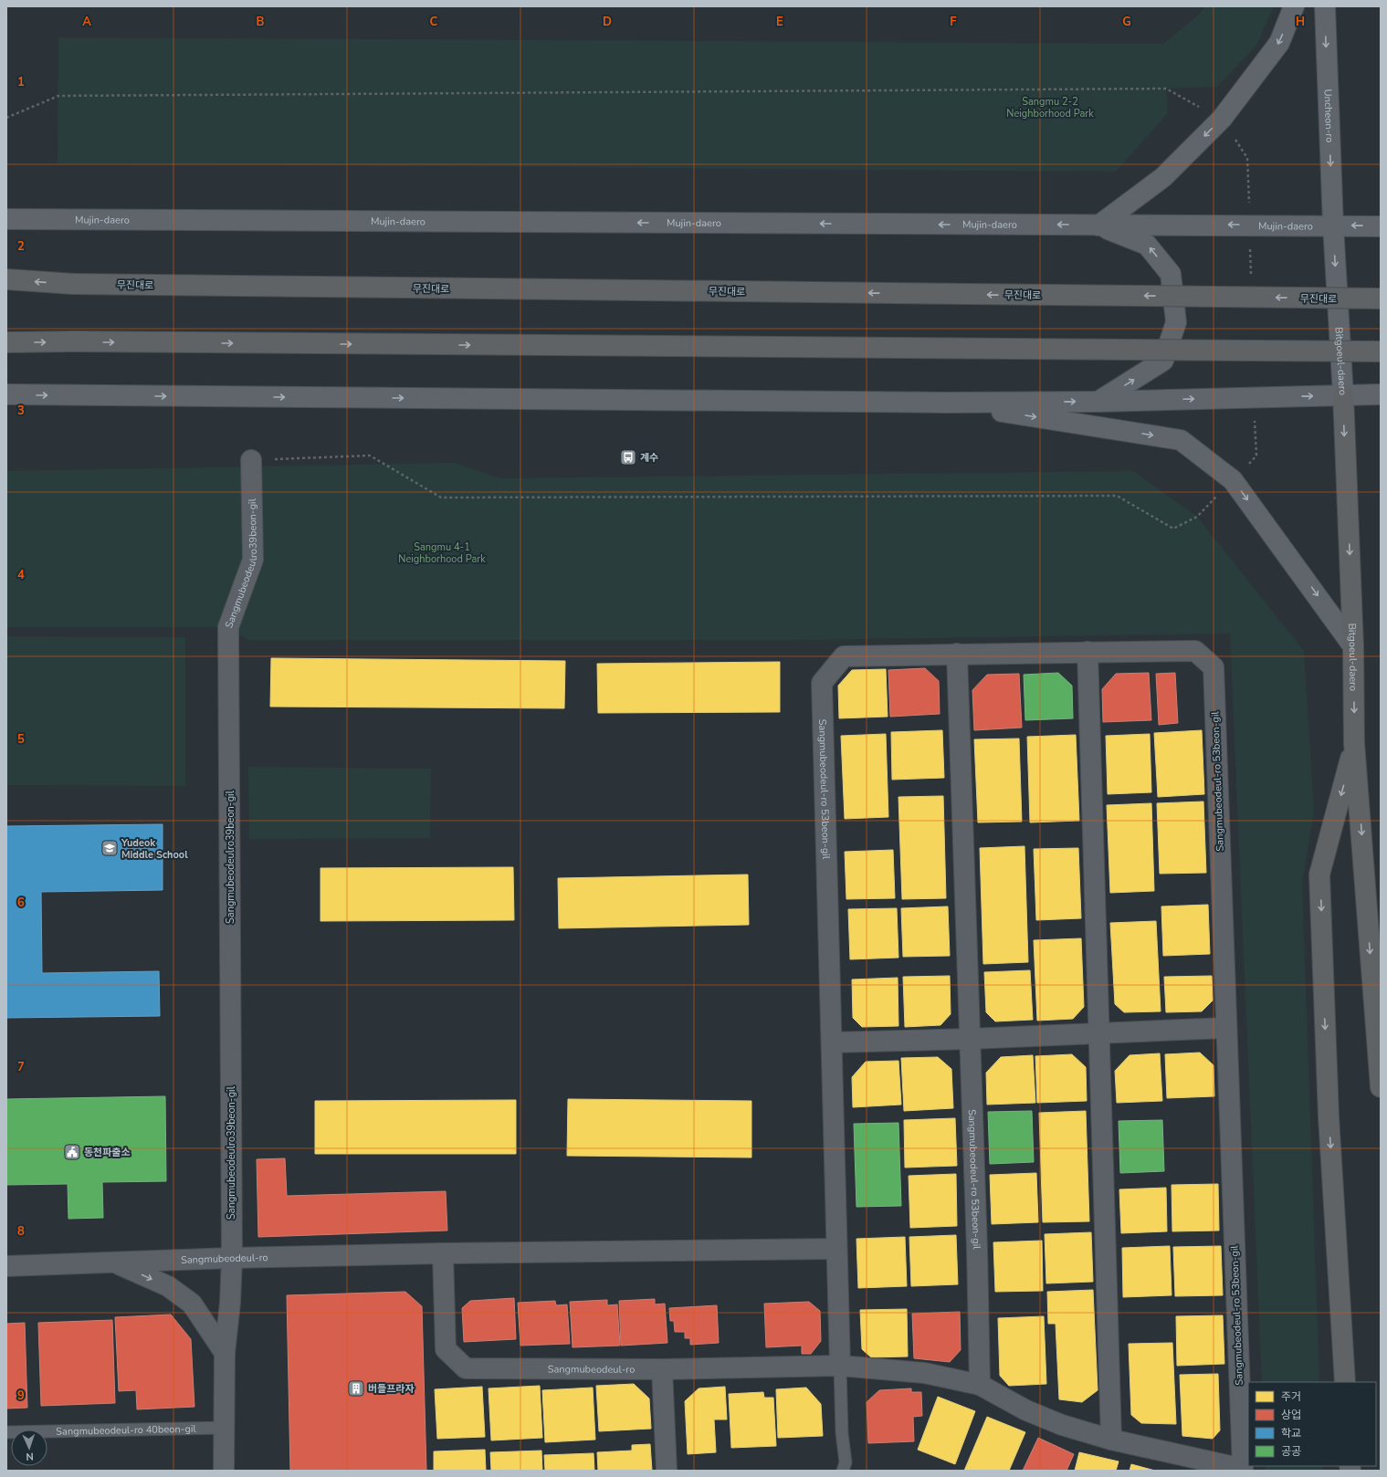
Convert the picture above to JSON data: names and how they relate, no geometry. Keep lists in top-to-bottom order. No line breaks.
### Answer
{"streets":{"highway":["무진대로","Bitgoeul-daero"],"main road":["Uncheon-ro","Mujin-daero"],"street":["Sangmubeodeulro39beon-gil","Sangmubeodeul-ro 53beon-gil","Sangmubeodeul-ro"],"lane":["Sangmubeodeul-ro 40beon-gil"]},"crossings":[["Uncheon-ro","Mujin-daero"],["Uncheon-ro","Bitgoeul-daero"],["Mujin-daero","Bitgoeul-daero"],["Sangmubeodeulro39beon-gil","Sangmubeodeul-ro"],["Sangmubeodeul-ro 53beon-gil","Sangmubeodeul-ro"]],"one_way":["Uncheon-ro","Bitgoeul-daero"],"parks":["Sangmu 2-2 Neighborhood Park","Sangmu 4-1 Neighborhood Park"],"places":{"bus stop":["계수"],"school or university":["Yudeok Middle School"],"public building":["동천파출소"],"building":["버들프라자"]},"legend":["주거","상업","학교","공공"],"north":"bottom","grid":{"columns":["A","B","C","D","E","F","G","H"],"rows":["1","2","3","4","5","6","7","8","9"]}}
